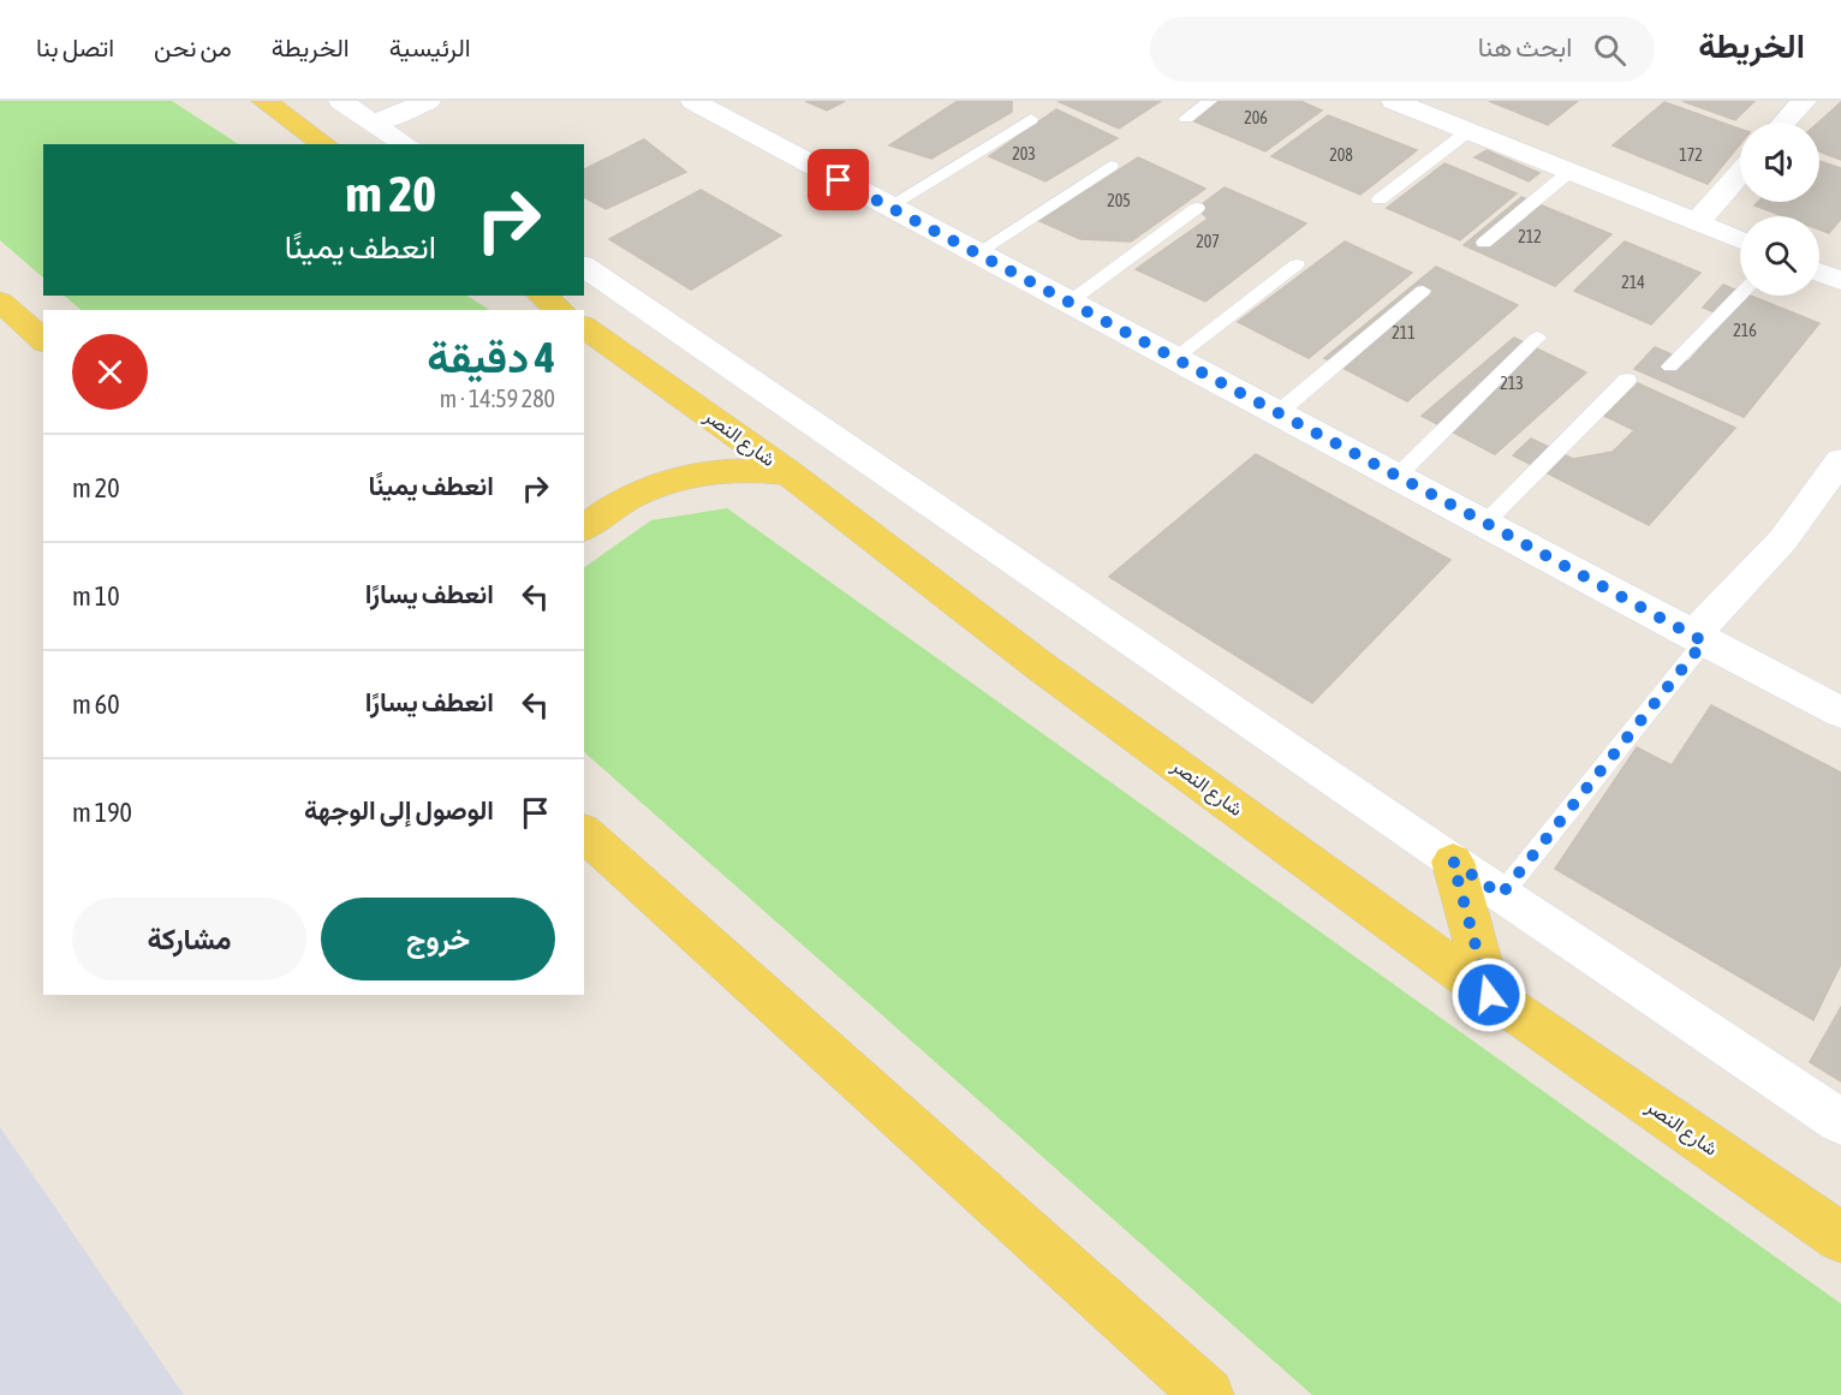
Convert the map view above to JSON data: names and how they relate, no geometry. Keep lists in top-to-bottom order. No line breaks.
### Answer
{"streets":{"main road":["شارع النصر"]},"house_numbers":["206","203","208","172","205","212","207","214","216","211","213"],"page":{"header":"الخريطة","search":"ابحث هنا","nav":["الرئيسية","الخريطة","من نحن","اتصل بنا"],"turn":["20 m","انعطف يمينًا"],"heading":["4 دقيقة","280 m · 14:59"],"list":[{"name":"انعطف يمينًا","value":"20 m"},{"name":"انعطف يسارًا","value":"10 m"},{"name":"انعطف يسارًا","value":"60 m"},{"name":"الوصول إلى الوجهة","value":"190 m"}],"buttons":["خروج","مشاركة"]}}
